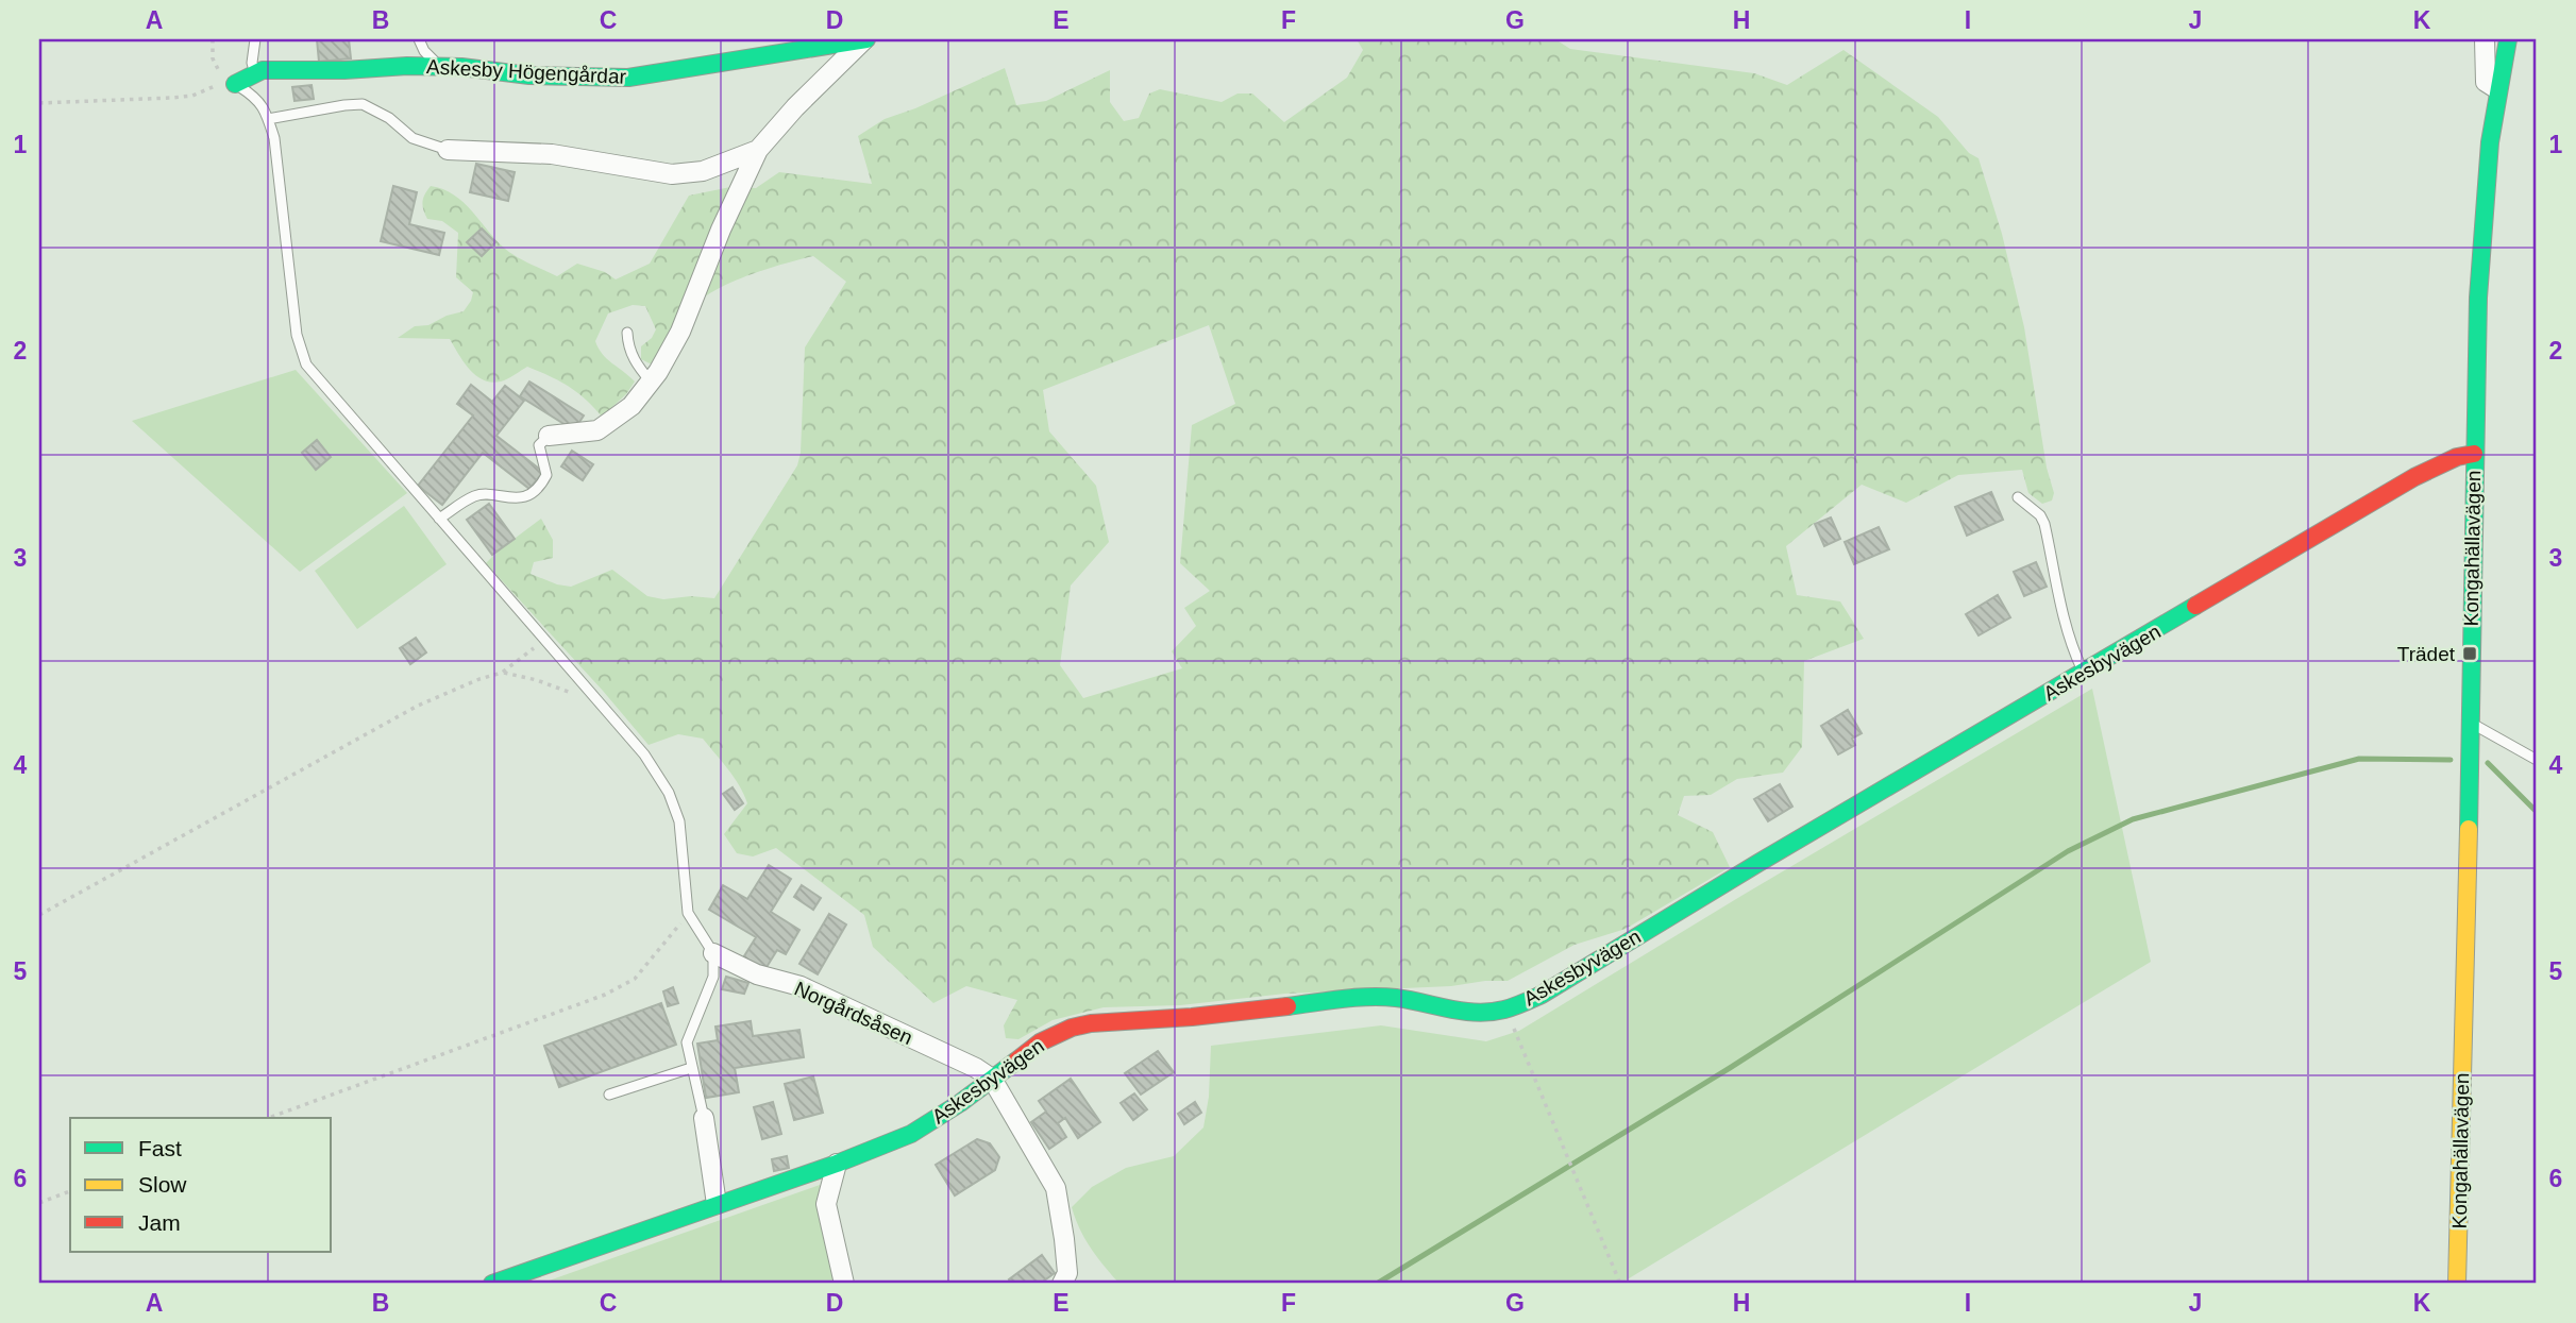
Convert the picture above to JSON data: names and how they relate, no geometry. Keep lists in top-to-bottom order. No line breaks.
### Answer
{"streets":{"street":["Askesby Högengårdar","Kongahällavägen","Askesbyvägen","Norgårdsåsen"]},"crossings":[["Kongahällavägen","Askesbyvägen"],["Askesbyvägen","Norgårdsåsen"]],"places":{"transit":["Trädet"]},"legend":["Fast","Slow","Jam"],"grid":{"columns":["A","B","C","D","E","F","G","H","I","J","K"],"rows":["1","2","3","4","5","6"]}}
